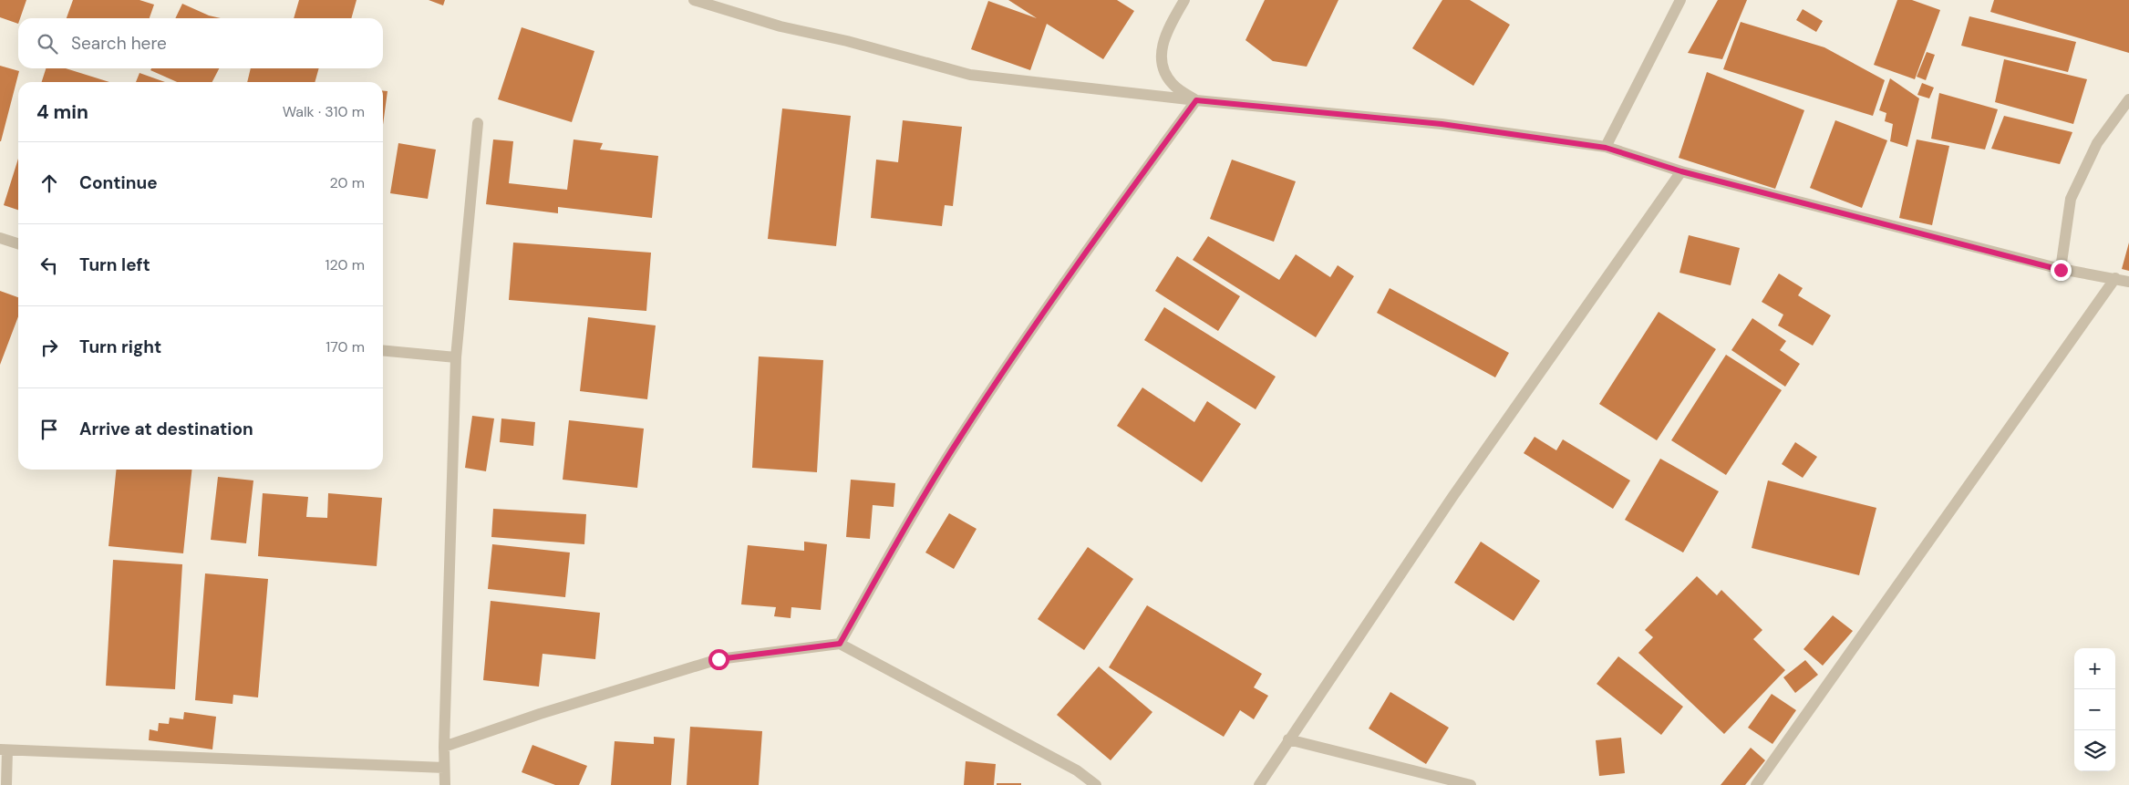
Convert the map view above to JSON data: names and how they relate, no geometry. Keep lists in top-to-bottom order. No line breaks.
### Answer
{"page":{"search":"Search here","heading":["4 min","Walk · 310 m"],"list":[["Continue","20 m"],["Turn left","120 m"],["Turn right","170 m"],"Arrive at destination"],"map_buttons":["+","−"]}}
